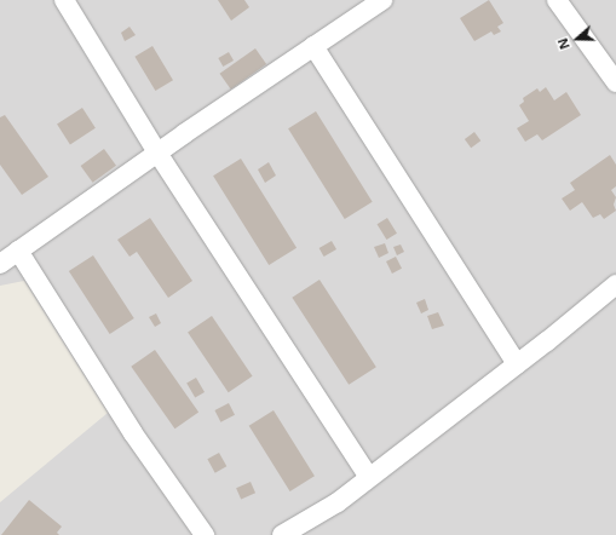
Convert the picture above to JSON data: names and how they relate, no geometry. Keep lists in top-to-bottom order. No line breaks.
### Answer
{"north":"left"}
